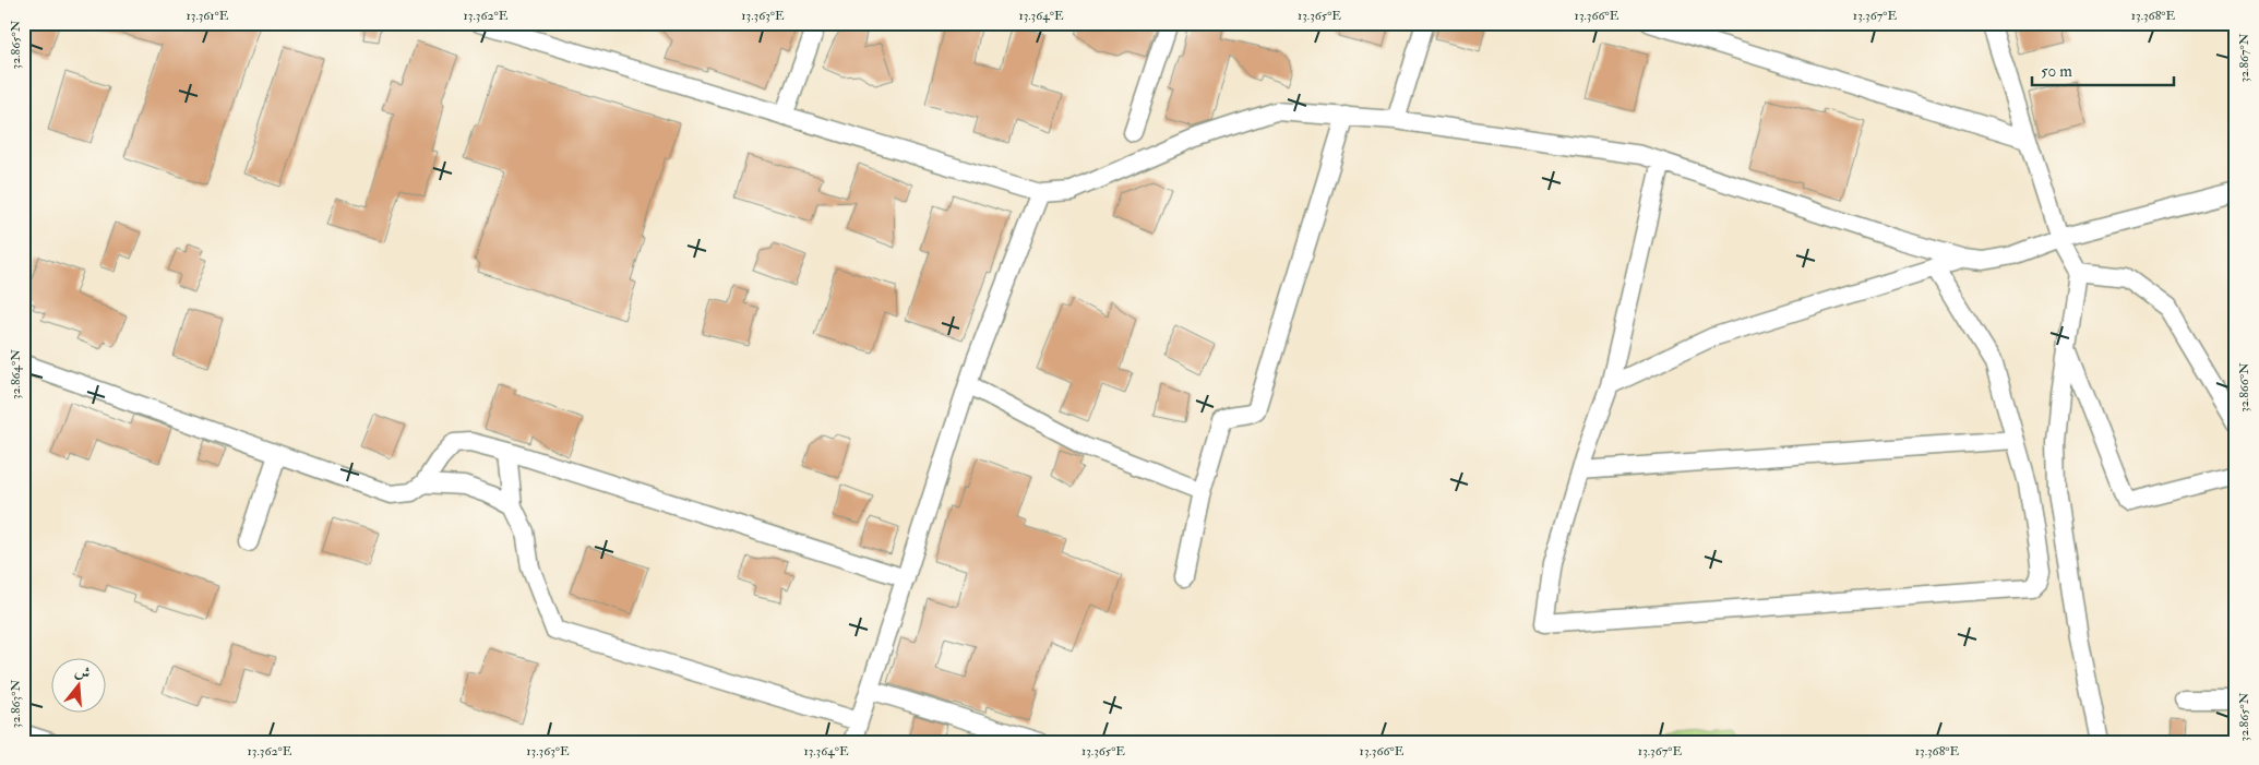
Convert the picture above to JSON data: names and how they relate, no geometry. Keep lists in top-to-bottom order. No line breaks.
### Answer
{"scale_bar":"50 m","north":"top","coordinates":["13.361°E","13.362°E","13.363°E","13.364°E","13.365°E","13.366°E","13.367°E","13.368°E","32.865°N","32.867°N","32.864°N","32.866°N","32.863°N"]}
